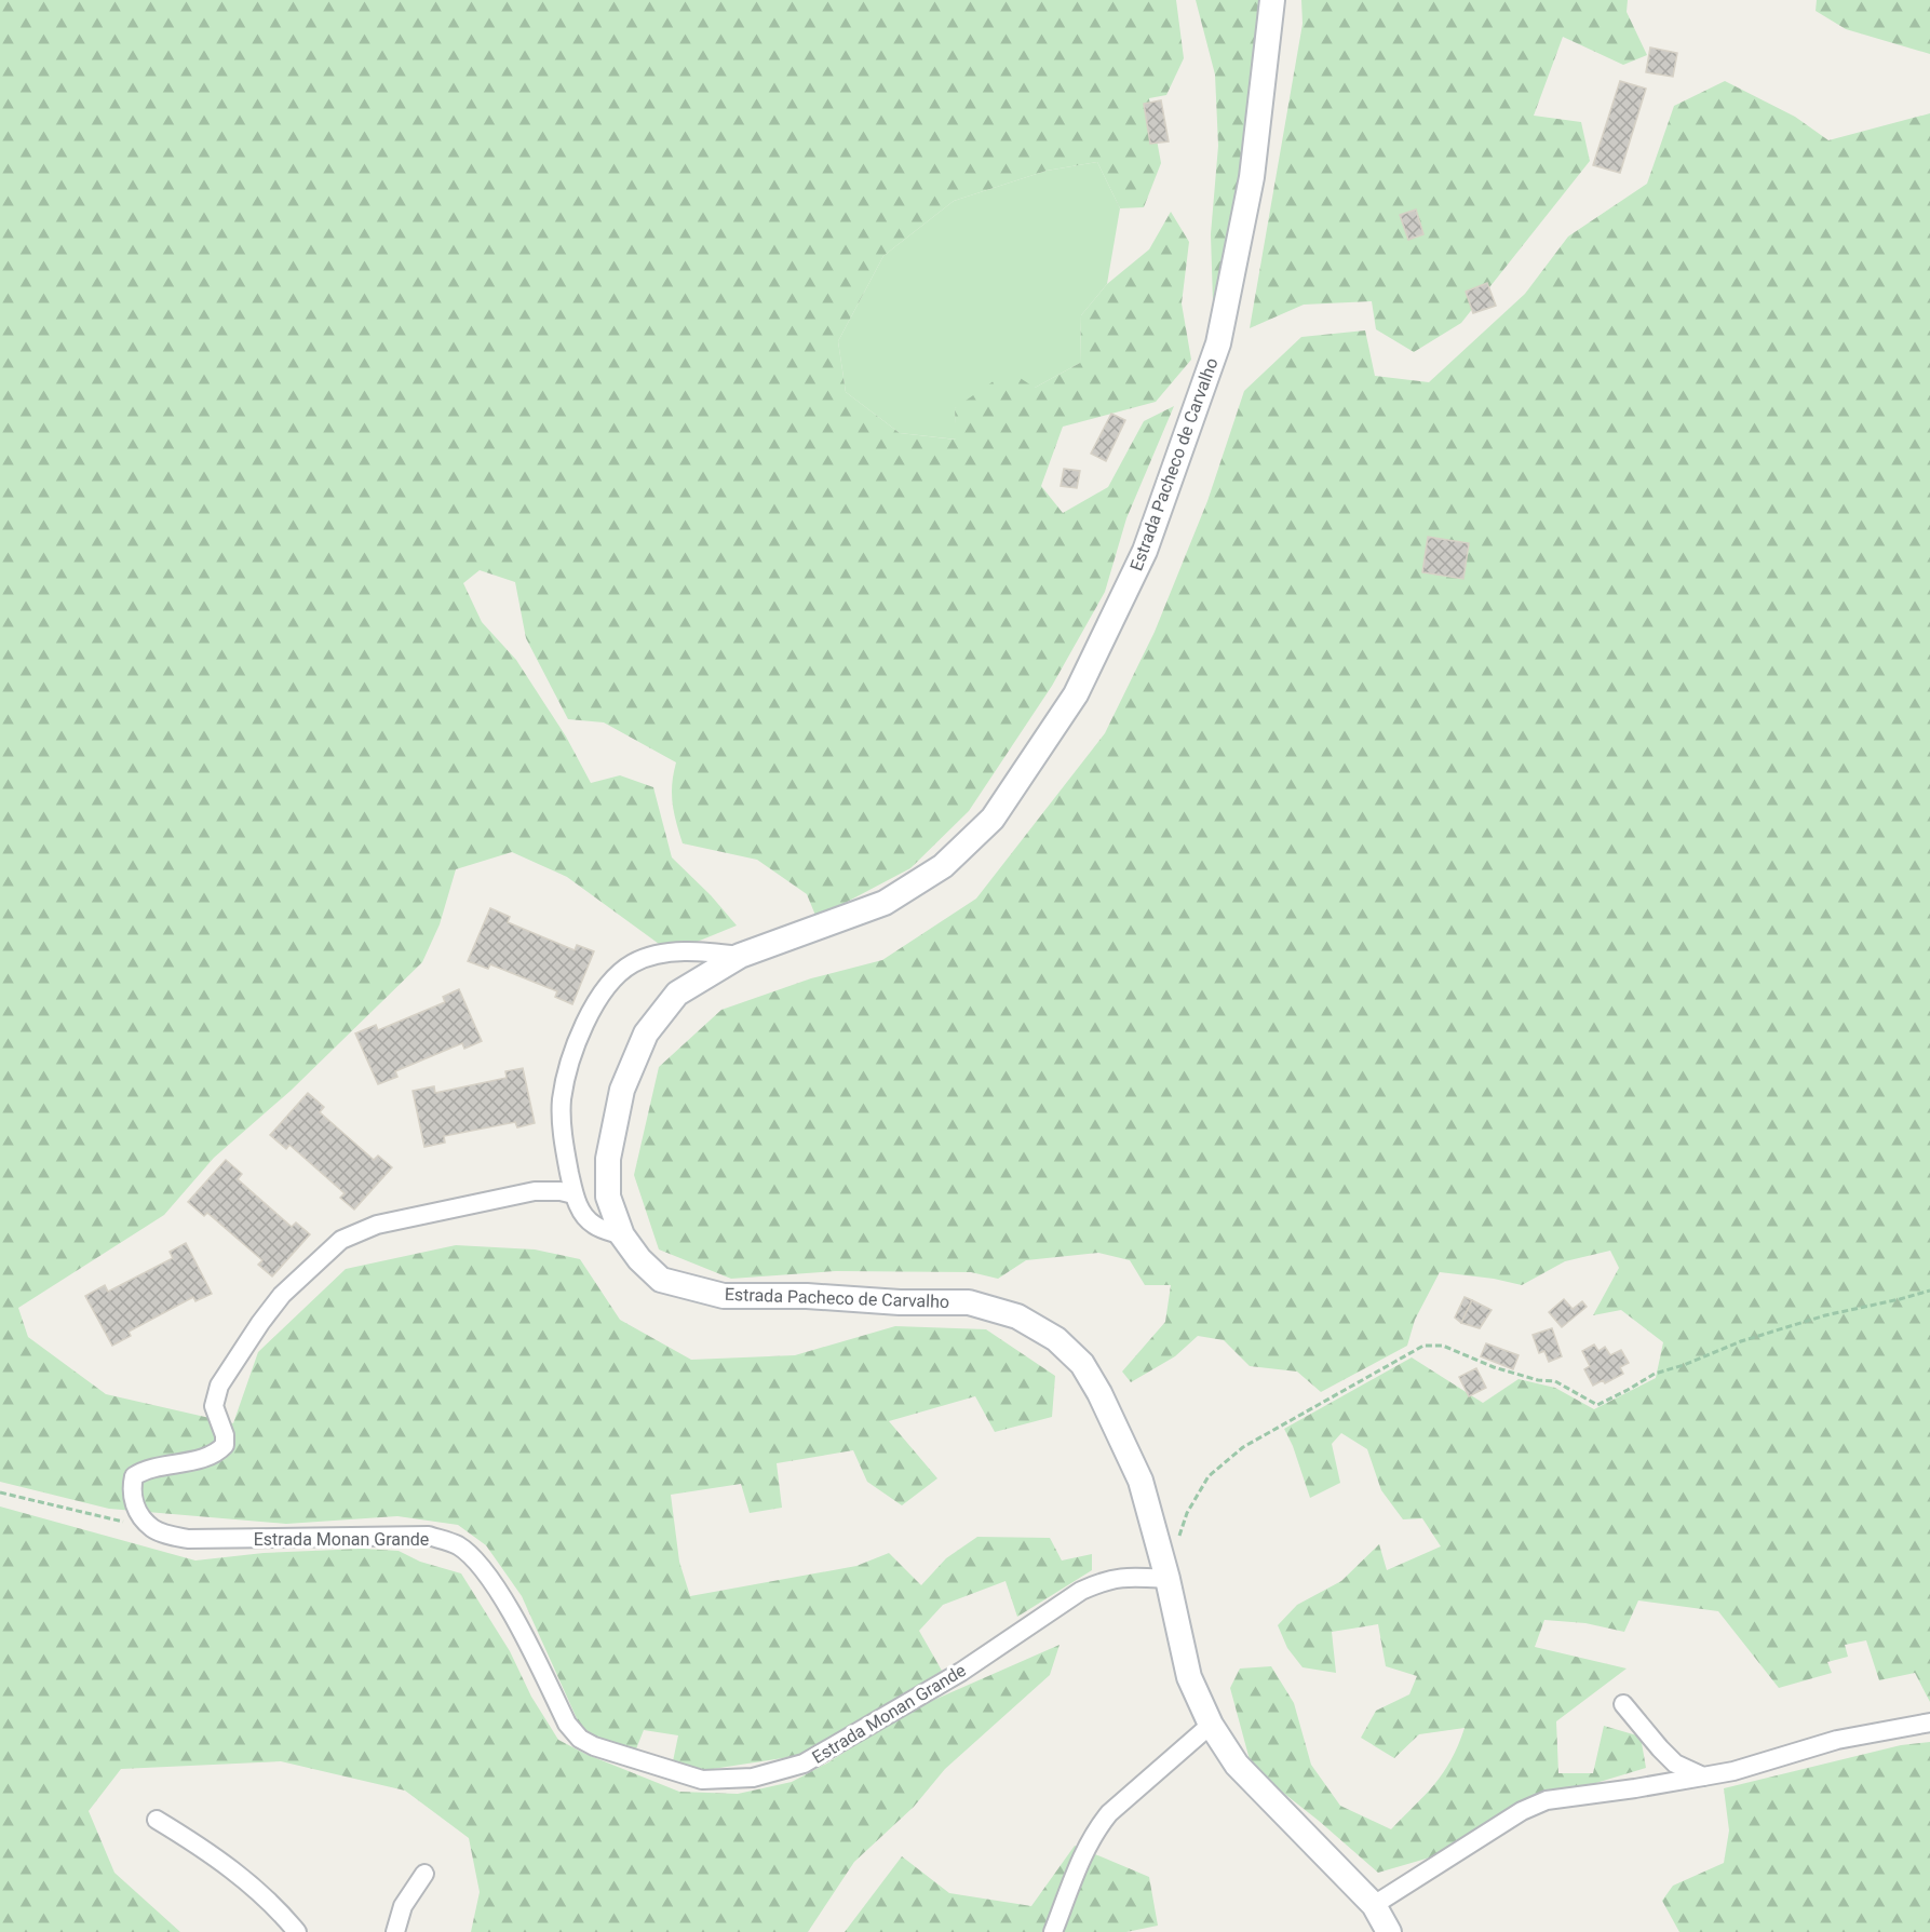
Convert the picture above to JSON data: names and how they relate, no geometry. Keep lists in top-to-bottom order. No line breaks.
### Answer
{"streets":{"main road":["Estrada Pacheco de Carvalho"],"street":["Estrada Monan Grande"]},"crossings":[["Estrada Pacheco de Carvalho","Estrada Monan Grande"]]}
